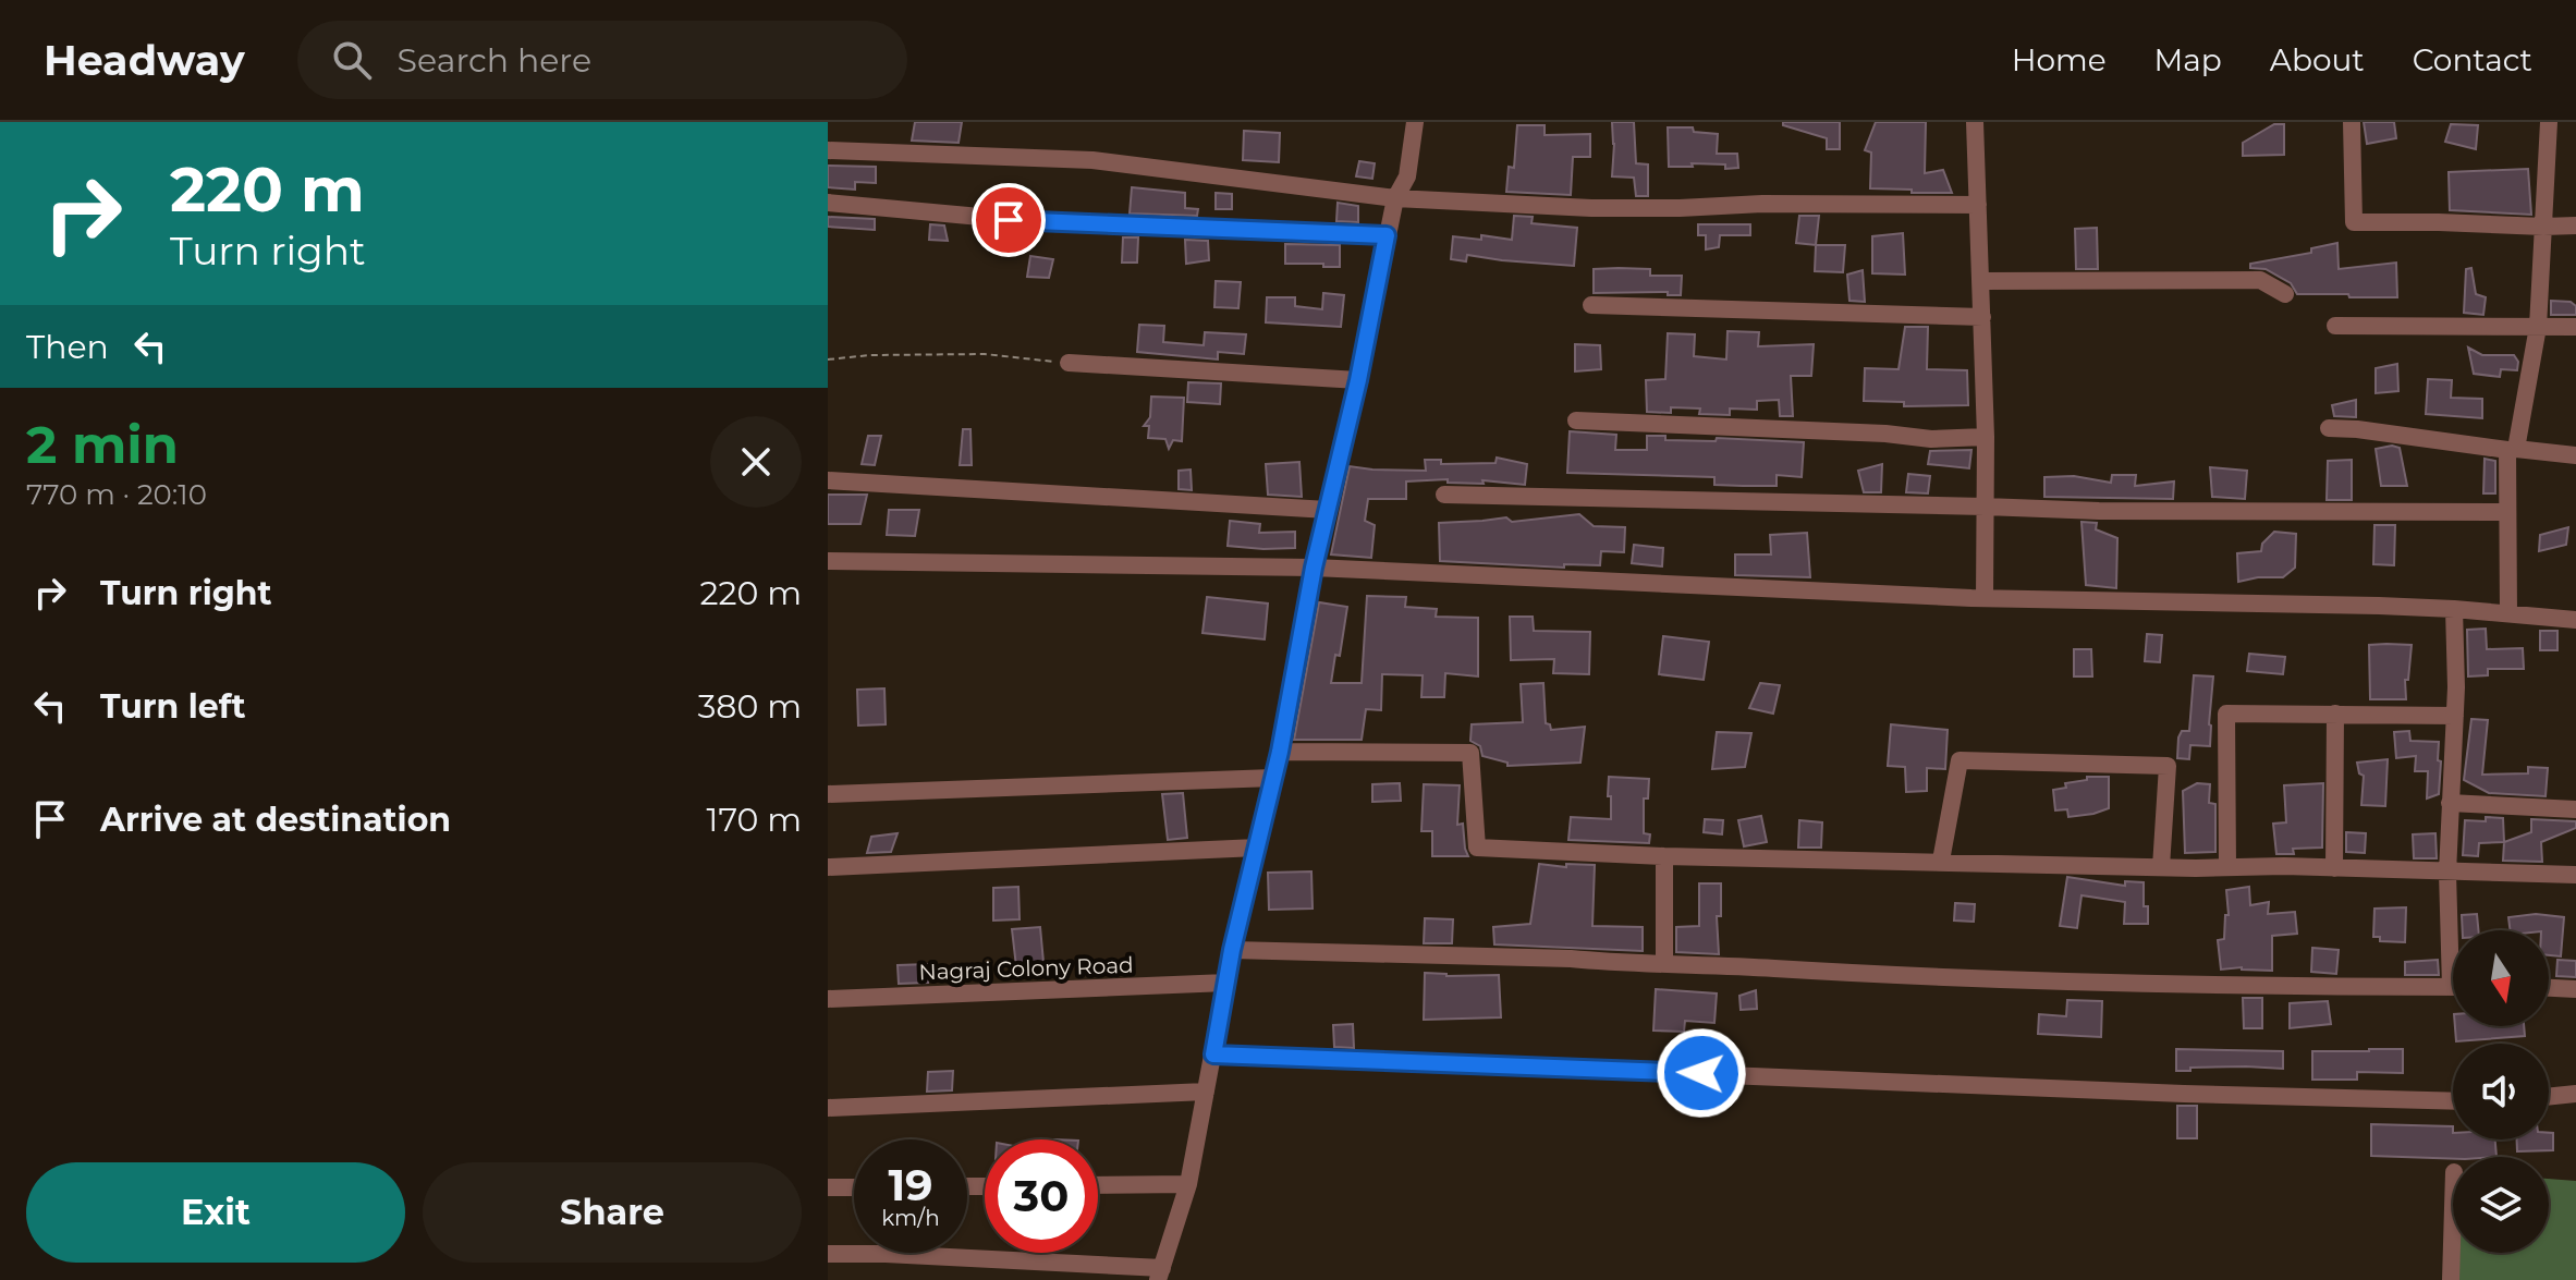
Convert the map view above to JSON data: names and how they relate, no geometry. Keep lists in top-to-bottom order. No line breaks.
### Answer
{"streets":{"street":["Nagraj Colony Road"]},"north":"bottom","page":{"header":"Headway","search":"Search here","nav":["Home","Map","About","Contact"],"turn":["220 m","Turn right"],"then":"Then","heading":["2 min","770 m · 20:10"],"list":[{"name":"Turn right","value":"220 m"},{"name":"Turn left","value":"380 m"},{"name":"Arrive at destination","value":"170 m"}],"speed":"19 km/h","limit":"30","buttons":["Exit","Share"]}}
